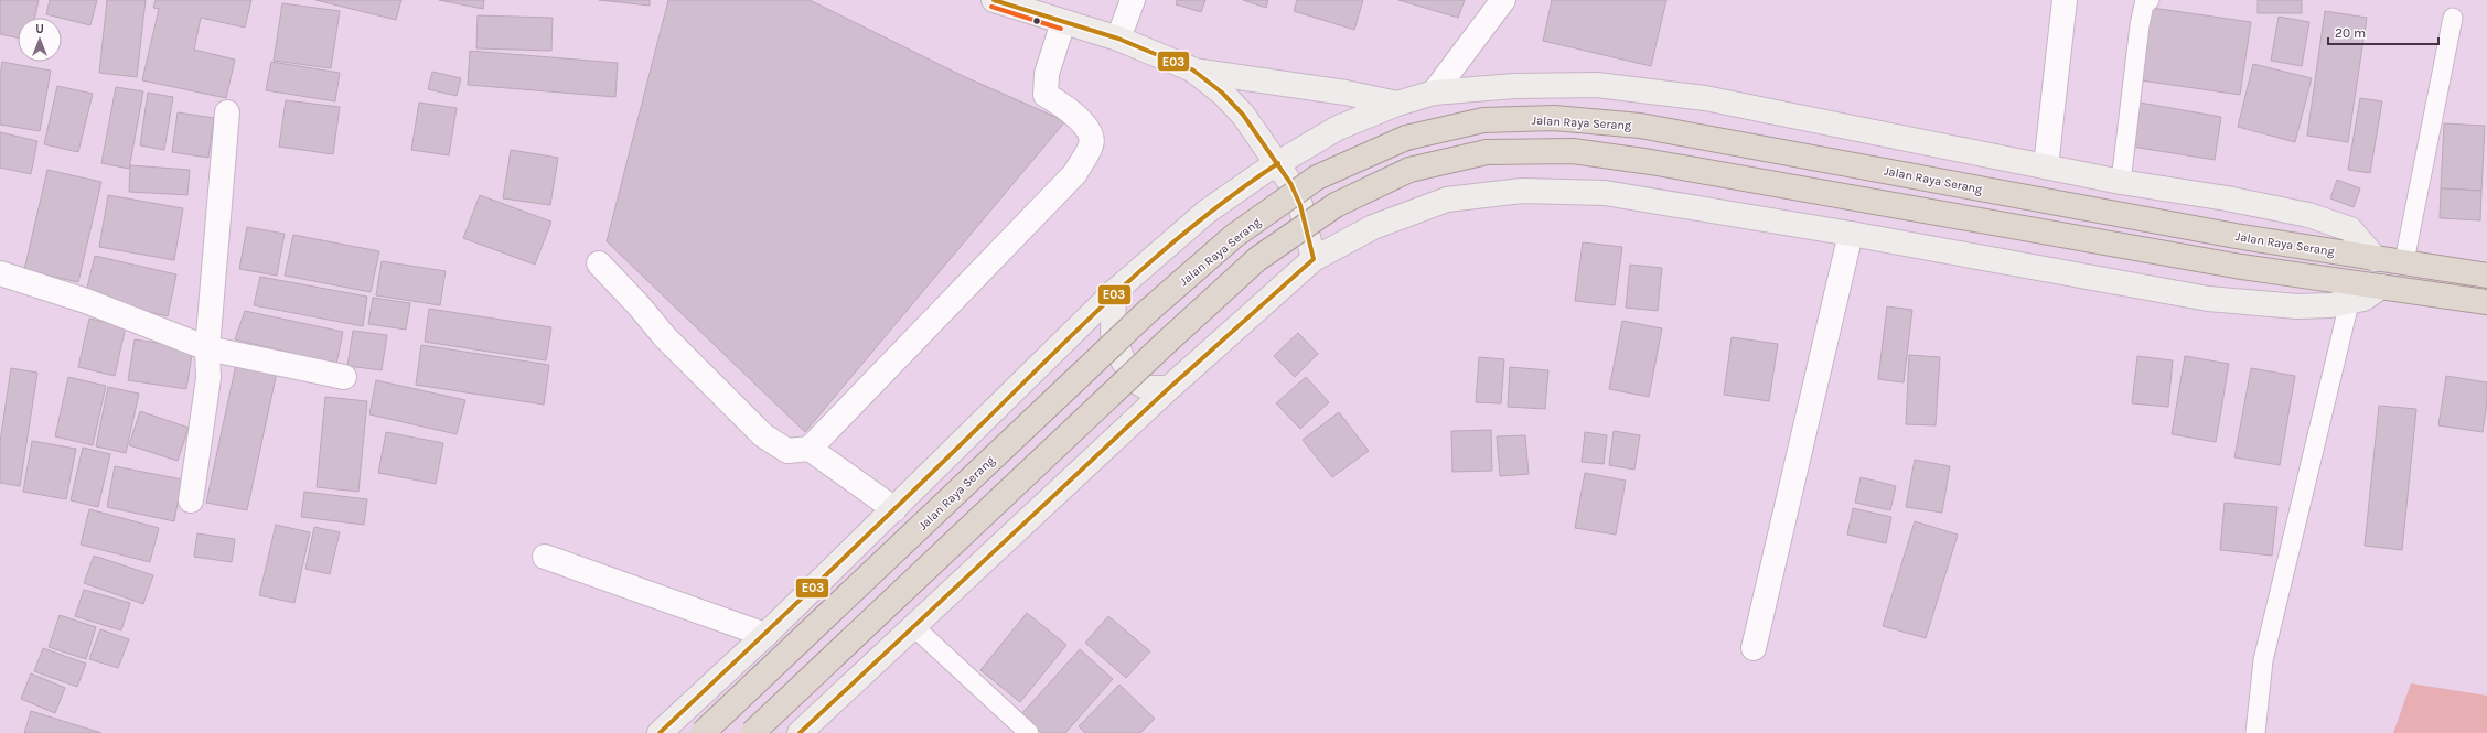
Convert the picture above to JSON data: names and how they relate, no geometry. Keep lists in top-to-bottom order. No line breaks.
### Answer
{"streets":{"highway":["Jalan Raya Serang"]},"lines":["transit line E03"],"scale_bar":"20 m","north":"top"}
